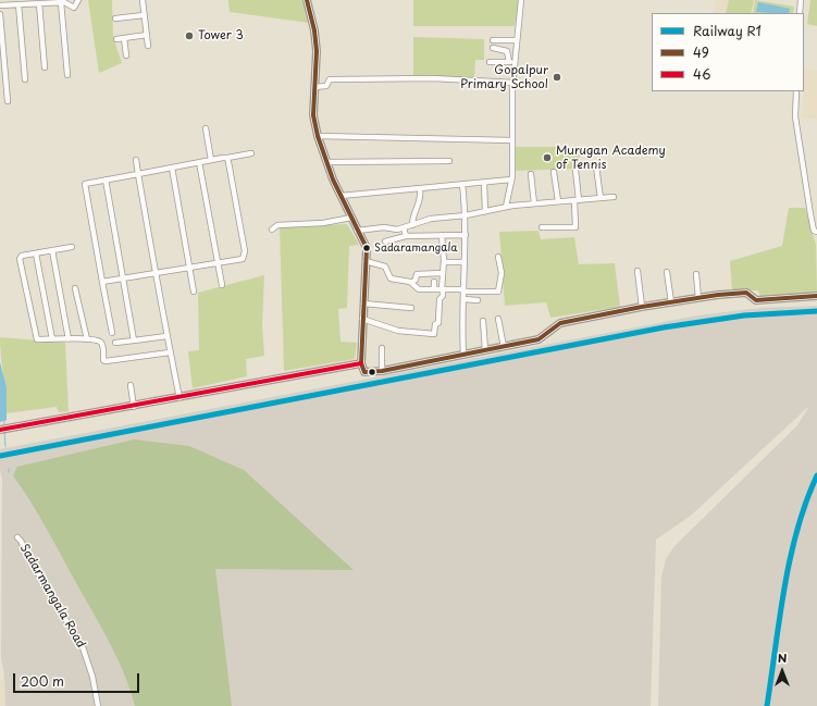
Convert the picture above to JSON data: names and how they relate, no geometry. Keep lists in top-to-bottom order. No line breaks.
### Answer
{"streets":{"street":["Sadarmangala Road"]},"places":["Tower 3","Gopalpur Primary School","Murugan Academy of Tennis","Sadaramangala"],"lines":["transit line 49","rail line R1","transit line 46"],"legend":["Railway R1","49","46"],"scale_bar":"200 m","north":"top"}
